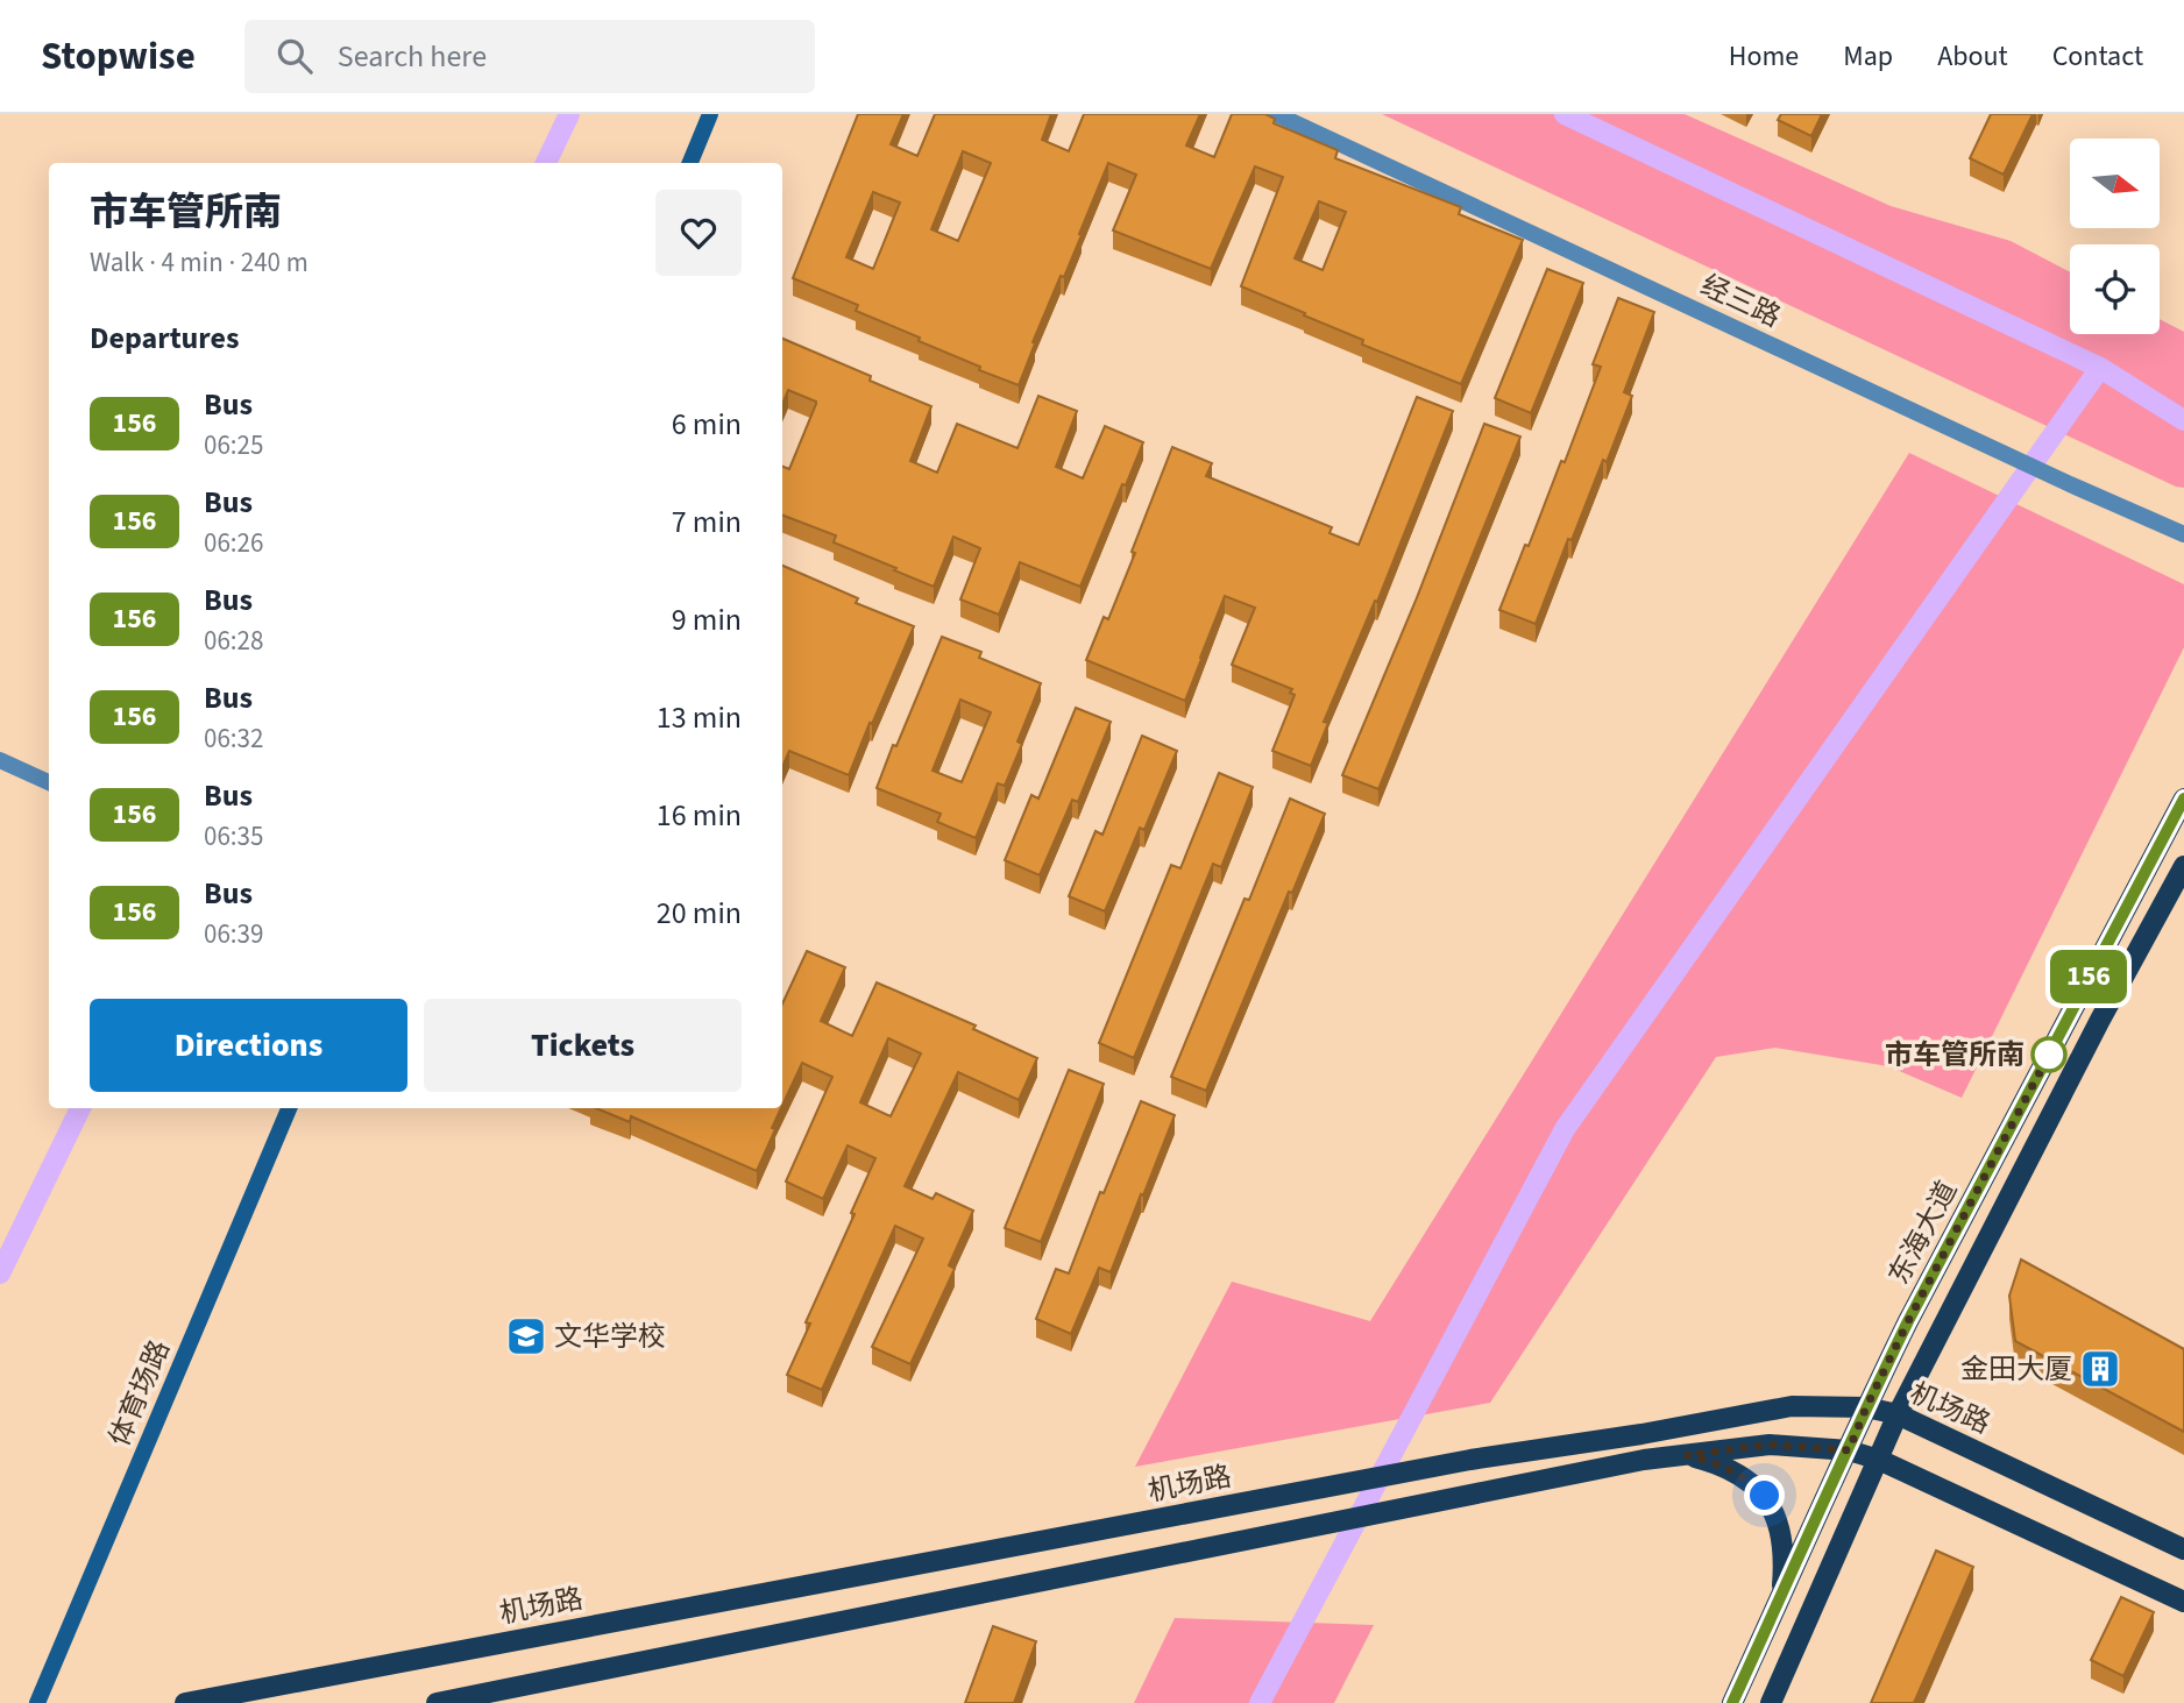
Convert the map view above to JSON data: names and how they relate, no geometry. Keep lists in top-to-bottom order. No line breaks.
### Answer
{"streets":{"main road":["东海大道","体育场路","机场路"],"street":["经三路"]},"crossings":[["东海大道","机场路"]],"places":{"other":["市车管所南"],"school or university":["文华学校"],"building":["金田大厦"]},"lines":["bus line 156"],"north":"right","page":{"header":"Stopwise","search":"Search here","nav":["Home","Map","About","Contact"],"on_map":"156","heading":[["市车管所南","Walk · 4 min · 240 m"],"Departures"],"list":[{"mark":"156","name":"Bus","note":"06:25","value":"6 min"},{"mark":"156","name":"Bus","note":"06:26","value":"7 min"},{"mark":"156","name":"Bus","note":"06:28","value":"9 min"},{"mark":"156","name":"Bus","note":"06:32","value":"13 min"},{"mark":"156","name":"Bus","note":"06:35","value":"16 min"},{"mark":"156","name":"Bus","note":"06:39","value":"20 min"}],"buttons":["Directions","Tickets"]}}
